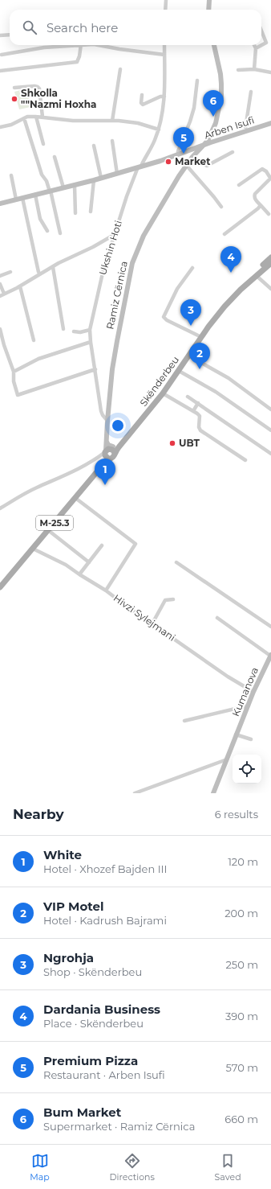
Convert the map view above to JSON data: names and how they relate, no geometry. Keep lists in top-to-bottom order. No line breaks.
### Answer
{"streets":{"main road":["Skënderbeu","M-25.3"],"street":["Arben Isufi","Ukshin Hoti","Ramiz Cërnica","Hivzi Sylejmani","Kumanova"]},"crossings":[["Arben Isufi","Ukshin Hoti"],["Arben Isufi","Ramiz Cërnica"],["Ukshin Hoti","Ramiz Cërnica"],["Ramiz Cërnica","Skënderbeu"],["Ramiz Cërnica","M-25.3"],["Skënderbeu","M-25.3"],["M-25.3","Hivzi Sylejmani"],["Hivzi Sylejmani","Kumanova"]],"places":["Shkolla \"\"Nazmi Hoxha","Market","UBT"],"page":{"search":"Search here","pins":["6","5","4","3","2","1"],"heading":["Nearby","6 results"],"list":[{"mark":"1","name":"White","note":"Hotel · Xhozef Bajden III","value":"120 m"},{"mark":"2","name":"VIP Motel","note":"Hotel · Kadrush Bajrami","value":"200 m"},{"mark":"3","name":"Ngrohja","note":"Shop · Skënderbeu","value":"250 m"},{"mark":"4","name":"Dardania Business","note":"Place · Skënderbeu","value":"390 m"},{"mark":"5","name":"Premium Pizza","note":"Restaurant · Arben Isufi","value":"570 m"},{"mark":"6","name":"Bum Market","note":"Supermarket · Ramiz Cërnica","value":"660 m"}],"nav":["Map","Directions","Saved"]}}
